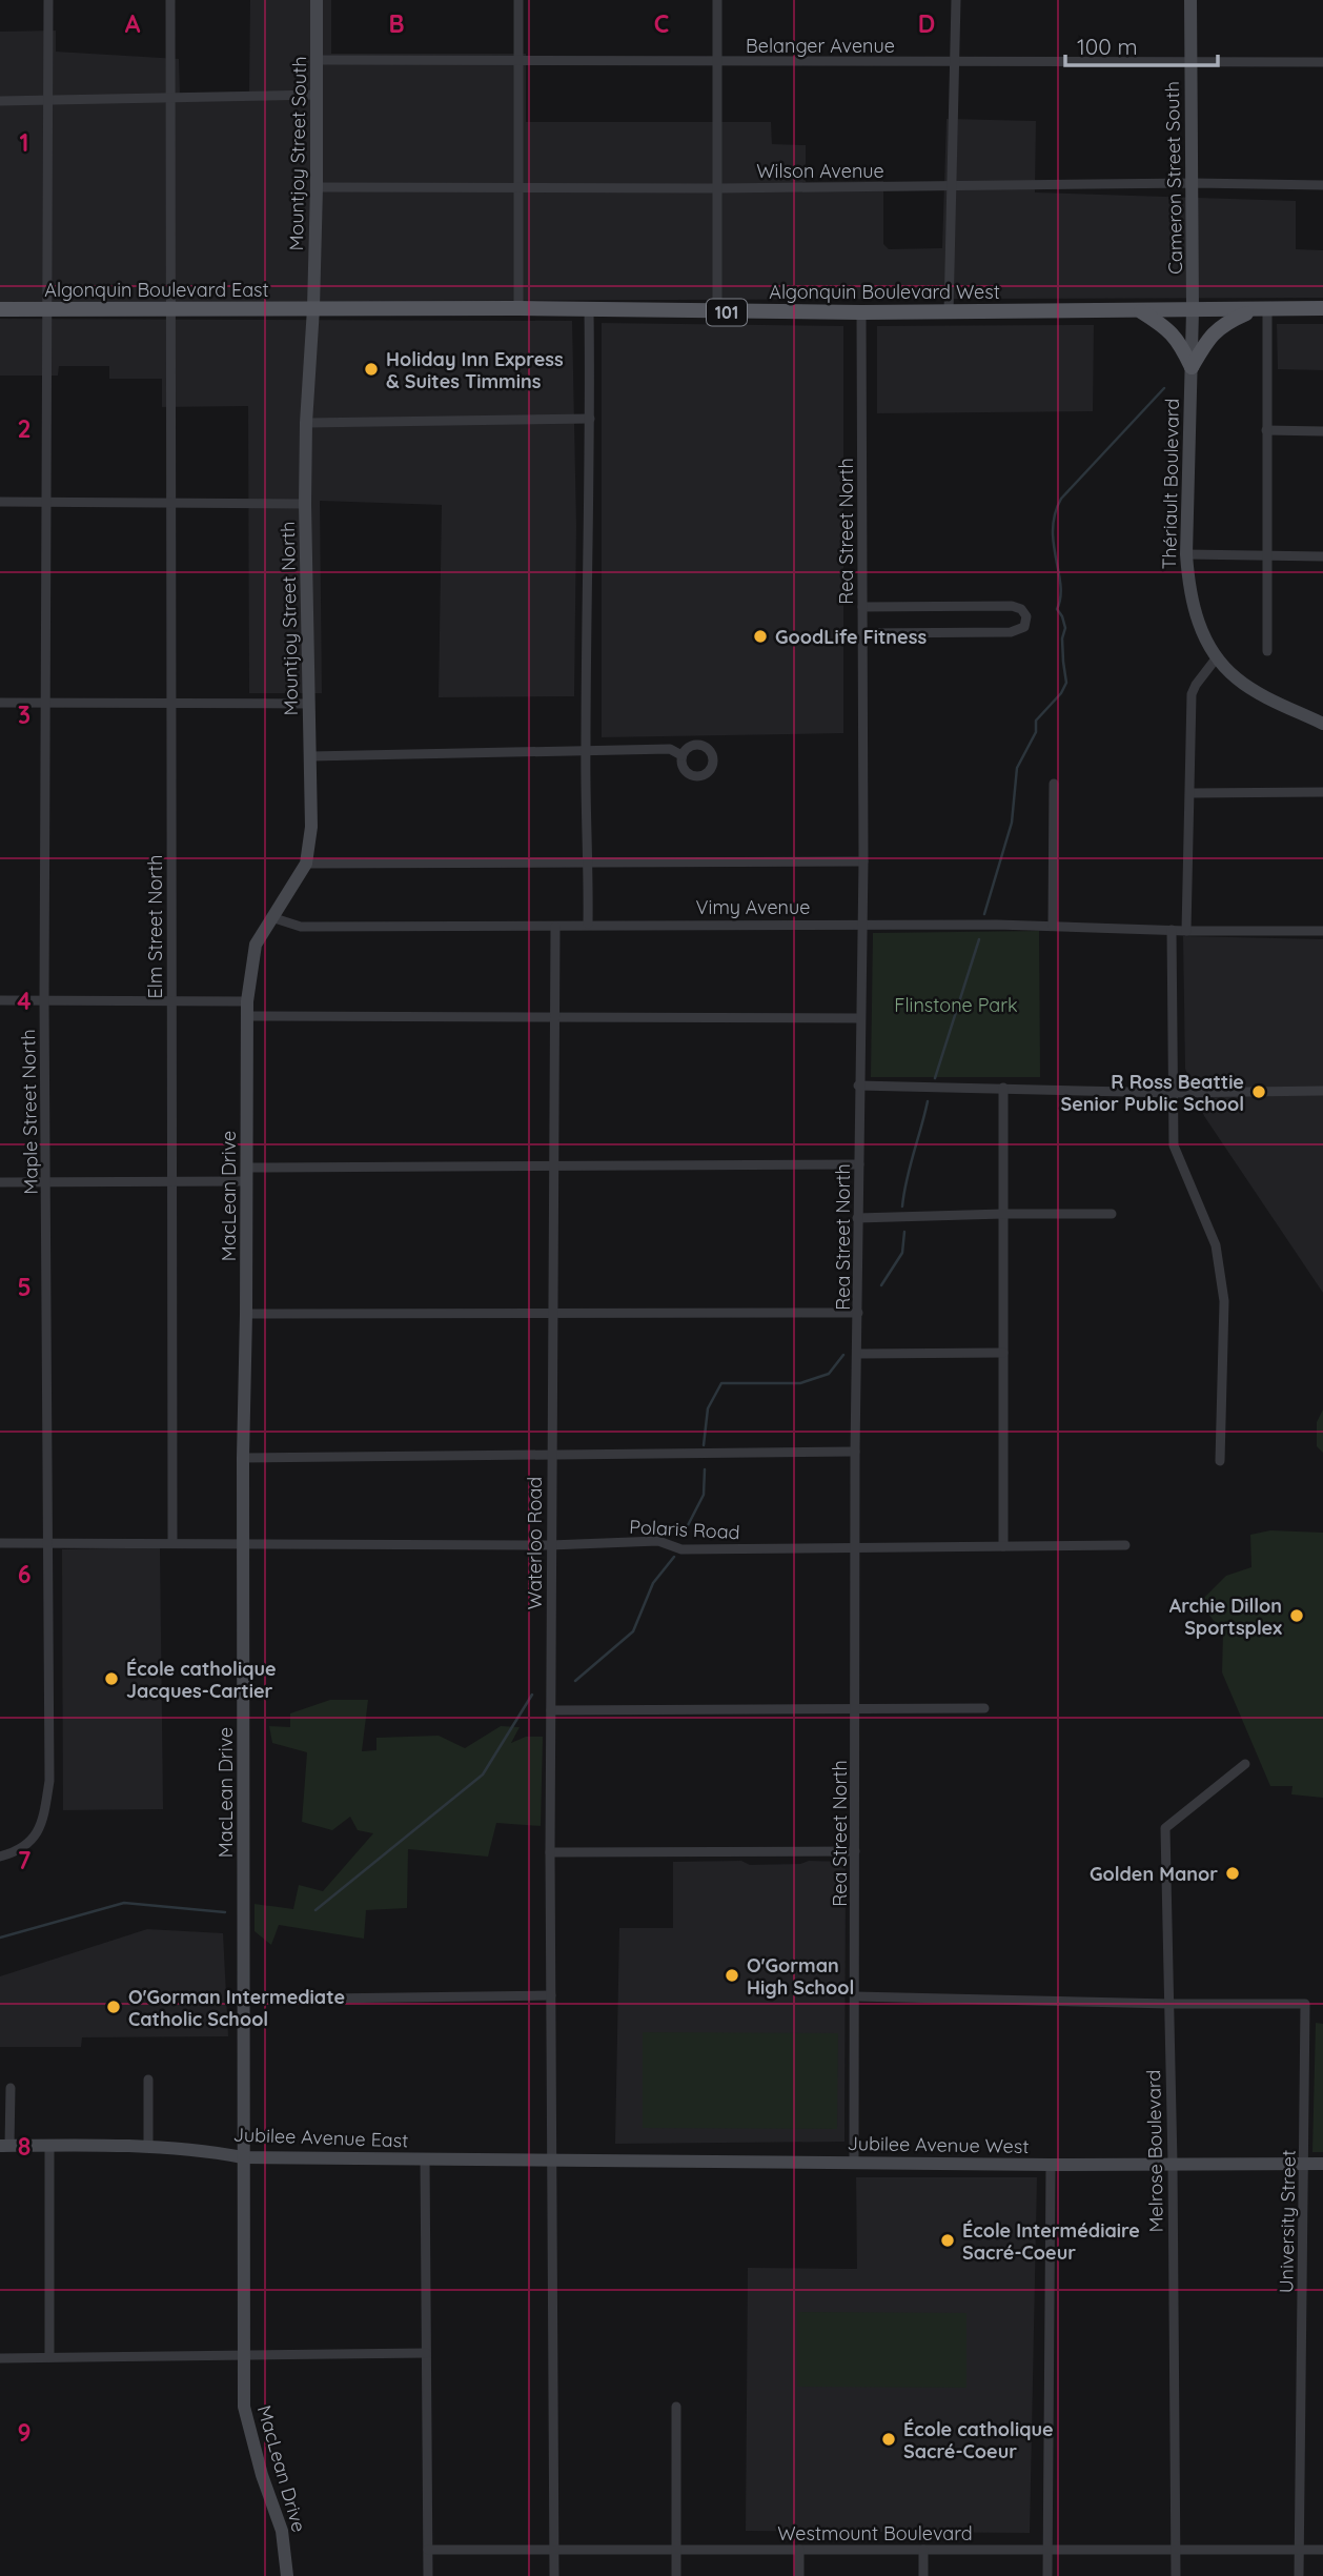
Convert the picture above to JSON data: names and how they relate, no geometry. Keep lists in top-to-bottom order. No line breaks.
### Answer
{"streets":{"main road":["Algonquin Boulevard East","Algonquin Boulevard West","101"],"street":["Belanger Avenue","Mountjoy Street South","Wilson Avenue","Cameron Street South","Thériault Boulevard","Rea Street North","Mountjoy Street North","Vimy Avenue","Elm Street North","Maple Street North","MacLean Drive","Polaris Road","Waterloo Road","Jubilee Avenue East","Jubilee Avenue West","Melrose Boulevard","University Street","Westmount Boulevard"]},"crossings":[["Belanger Avenue","Mountjoy Street South"],["Belanger Avenue","Cameron Street South"],["Mountjoy Street South","Wilson Avenue"],["Mountjoy Street South","Algonquin Boulevard East"],["Mountjoy Street South","Algonquin Boulevard West"],["Mountjoy Street South","Mountjoy Street North"],["Wilson Avenue","Cameron Street South"],["Cameron Street South","Algonquin Boulevard West"],["Cameron Street South","Thériault Boulevard"],["Algonquin Boulevard East","Algonquin Boulevard West"],["Algonquin Boulevard East","Mountjoy Street North"],["Algonquin Boulevard East","Elm Street North"],["Algonquin Boulevard East","Maple Street North"],["Algonquin Boulevard West","Thériault Boulevard"],["Algonquin Boulevard West","Rea Street North"],["Algonquin Boulevard West","Mountjoy Street North"],["Rea Street North","Vimy Avenue"],["Rea Street North","Polaris Road"],["Rea Street North","Jubilee Avenue West"],["Mountjoy Street North","Vimy Avenue"],["Vimy Avenue","Waterloo Road"],["Elm Street North","Polaris Road"],["Maple Street North","Polaris Road"],["MacLean Drive","Polaris Road"],["MacLean Drive","Jubilee Avenue East"],["Polaris Road","Waterloo Road"],["Waterloo Road","Jubilee Avenue East"],["Waterloo Road","Jubilee Avenue West"],["Waterloo Road","Westmount Boulevard"],["Jubilee Avenue East","Jubilee Avenue West"],["Jubilee Avenue West","Melrose Boulevard"],["Jubilee Avenue West","University Street"],["Melrose Boulevard","University Street"],["Melrose Boulevard","Westmount Boulevard"],["University Street","Westmount Boulevard"]],"parks":["Flinstone Park"],"places":["Holiday Inn Express & Suites Timmins","GoodLife Fitness","R Ross Beattie Senior Public School","Archie Dillon Sportsplex","École catholique Jacques-Cartier","Golden Manor","O'Gorman High School","O'Gorman Intermediate Catholic School","École Intermédiaire Sacré-Coeur","École catholique Sacré-Coeur"],"scale_bar":"100 m","grid":{"columns":["A","B","C","D"],"rows":["1","2","3","4","5","6","7","8","9"]}}
